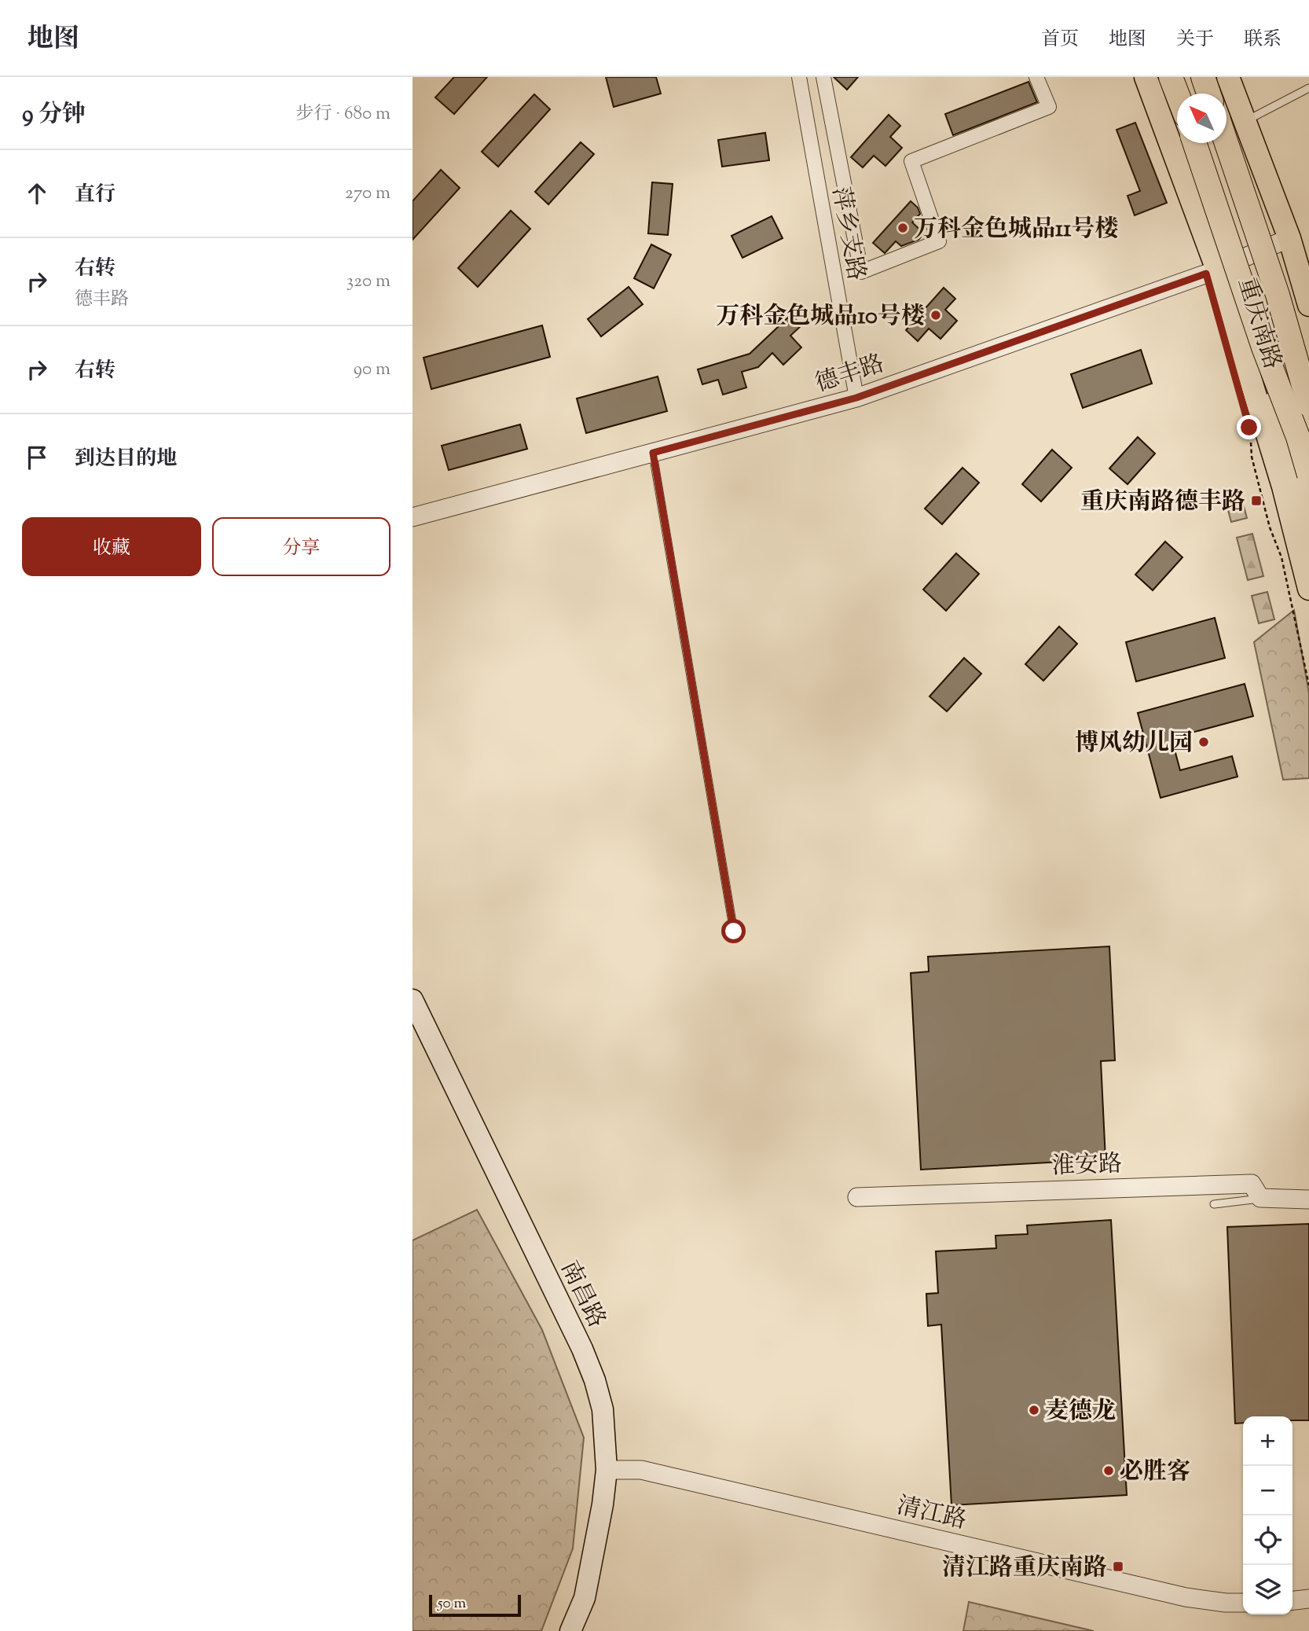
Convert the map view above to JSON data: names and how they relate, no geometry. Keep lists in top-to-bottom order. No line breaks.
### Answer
{"streets":{"main road":["重庆南路","南昌路"],"street":["萍乡支路","德丰路","淮安路","清江路"]},"crossings":[["萍乡支路","德丰路"],["重庆南路","德丰路"],["南昌路","清江路"]],"places":{"other":["万科金色城品11号楼","万科金色城品10号楼","博风幼儿园","麦德龙","必胜客"],"transit":["重庆南路德丰路","清江路重庆南路"]},"scale_bar":"50 m","north":"top left","page":{"header":"地图","nav":["首页","地图","关于","联系"],"heading":["9 分钟","步行 · 680 m"],"list":[["直行","270 m"],["右转","德丰路","320 m"],["右转","90 m"],"到达目的地"],"buttons":["收藏","分享"],"map_buttons":["+","−"],"scale":"50 m"}}
